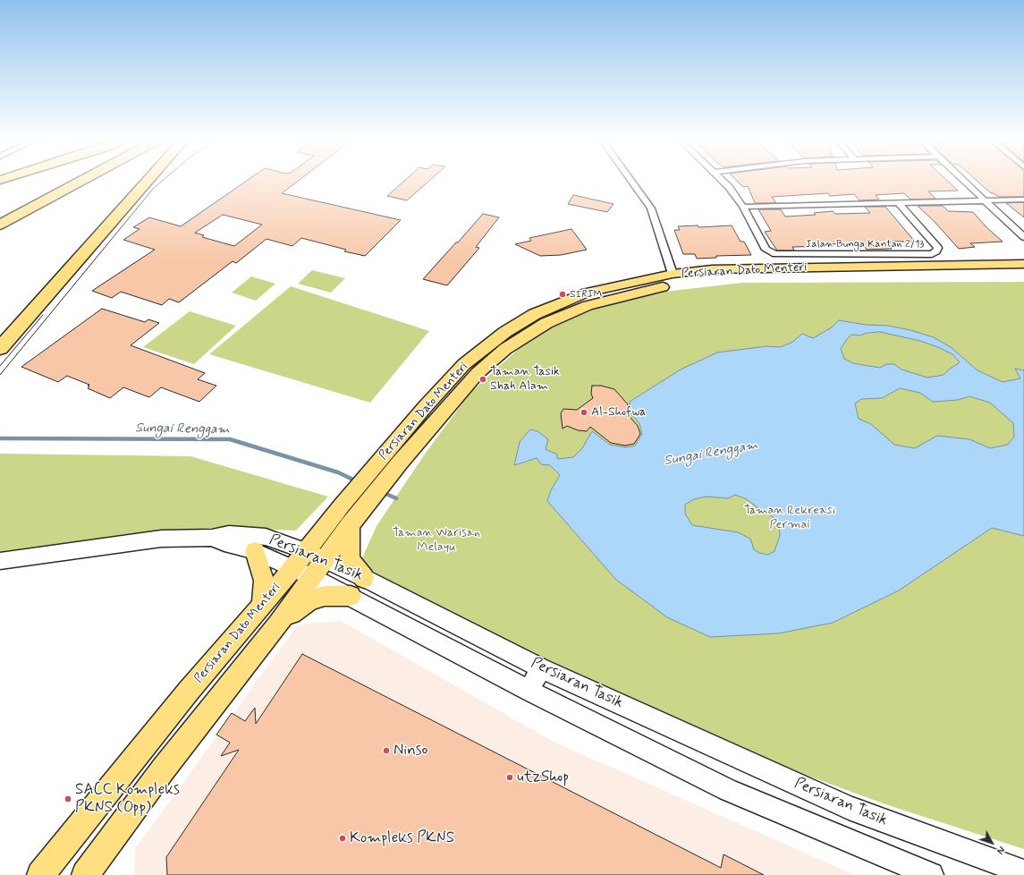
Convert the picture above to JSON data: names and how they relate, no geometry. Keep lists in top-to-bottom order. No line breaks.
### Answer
{"streets":{"main road":["Persiaran Dato Menteri","Persiaran Tasik"],"street":["Jalan Bunga Kantan 2/13"]},"crossings":[["Persiaran Dato Menteri","Persiaran Tasik"]],"water":["Sungai Renggam"],"parks":["Taman Rekreasi Permai","Taman Warisan Melayu"],"places":["SIRIM","Taman Tasik Shah Alam","Al-Shofwa","Ninso","utzShop","SACC Kompleks PKNS (Opp)","Kompleks PKNS"],"north":"bottom right"}
